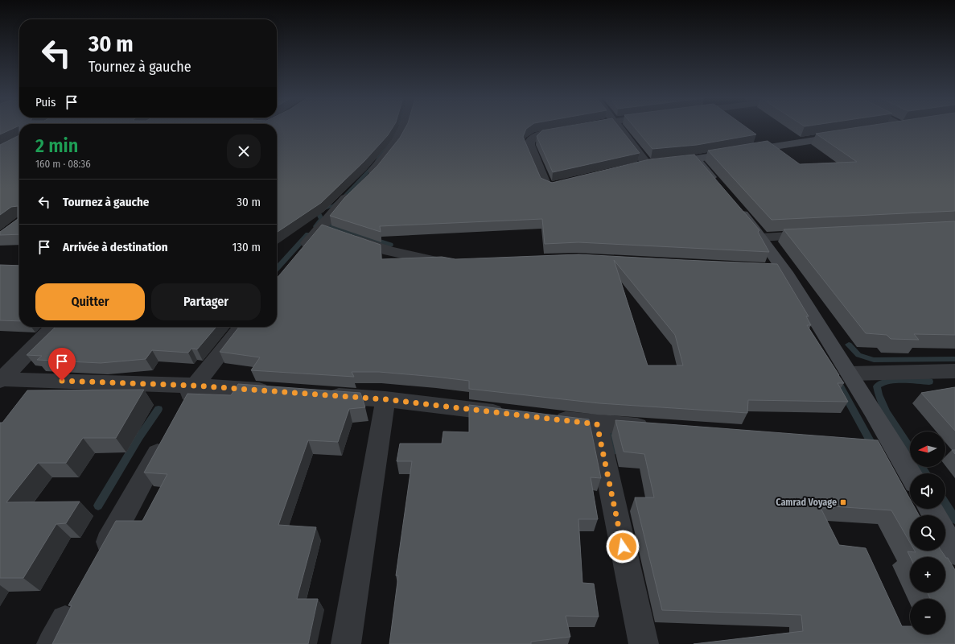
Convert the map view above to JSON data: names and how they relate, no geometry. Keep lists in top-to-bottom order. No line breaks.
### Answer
{"places":{"transit":["Camrad Voyage"]},"north":"left","page":{"turn":["30 m","Tournez à gauche"],"then":"Puis","heading":["2 min","160 m · 08:36"],"list":[{"name":"Tournez à gauche","value":"30 m"},{"name":"Arrivée à destination","value":"130 m"}],"buttons":["Quitter","Partager"],"map_buttons":["+","−"]}}
